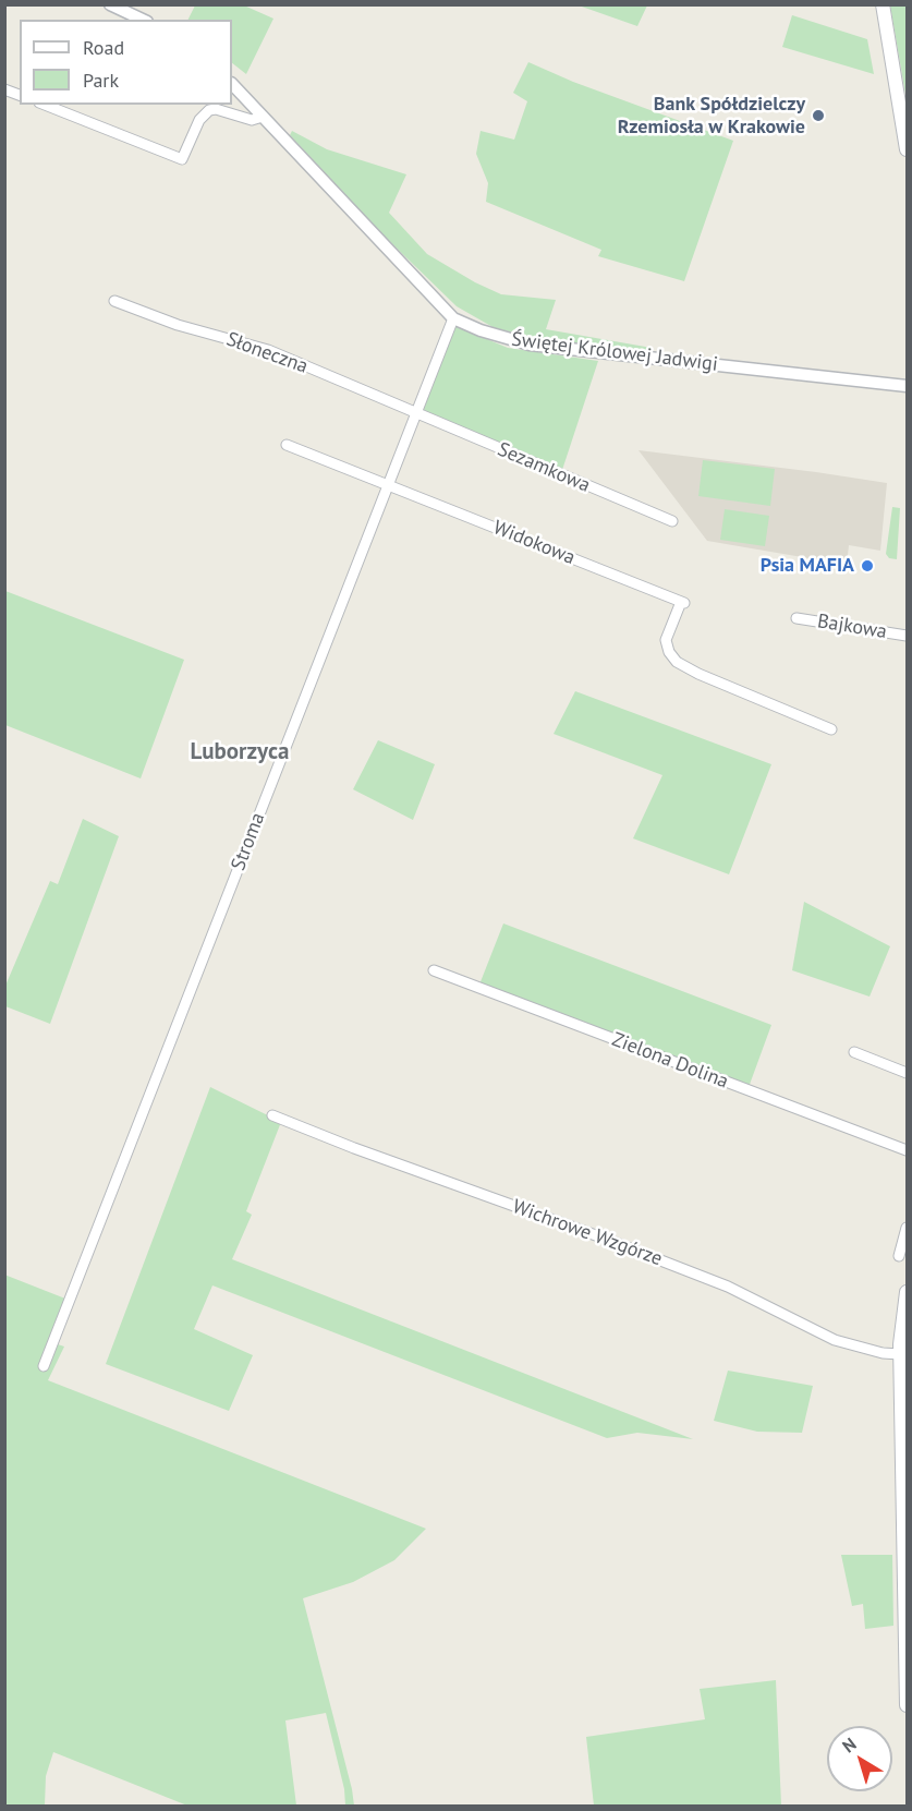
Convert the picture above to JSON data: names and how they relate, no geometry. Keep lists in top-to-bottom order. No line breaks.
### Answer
{"streets":{"street":["Świętej Królowej Jadwigi","Słoneczna","Sezamkowa","Widokowa","Bajkowa","Stroma","Zielona Dolina","Wichrowe Wzgórze"]},"crossings":[["Świętej Królowej Jadwigi","Stroma"],["Słoneczna","Sezamkowa"],["Słoneczna","Stroma"],["Sezamkowa","Stroma"],["Widokowa","Stroma"]],"districts":["Luborzyca"],"places":["Bank Spółdzielczy Rzemiosła w Krakowie","Psia MAFIA"],"legend":["Road","Park"],"north":"top left"}
